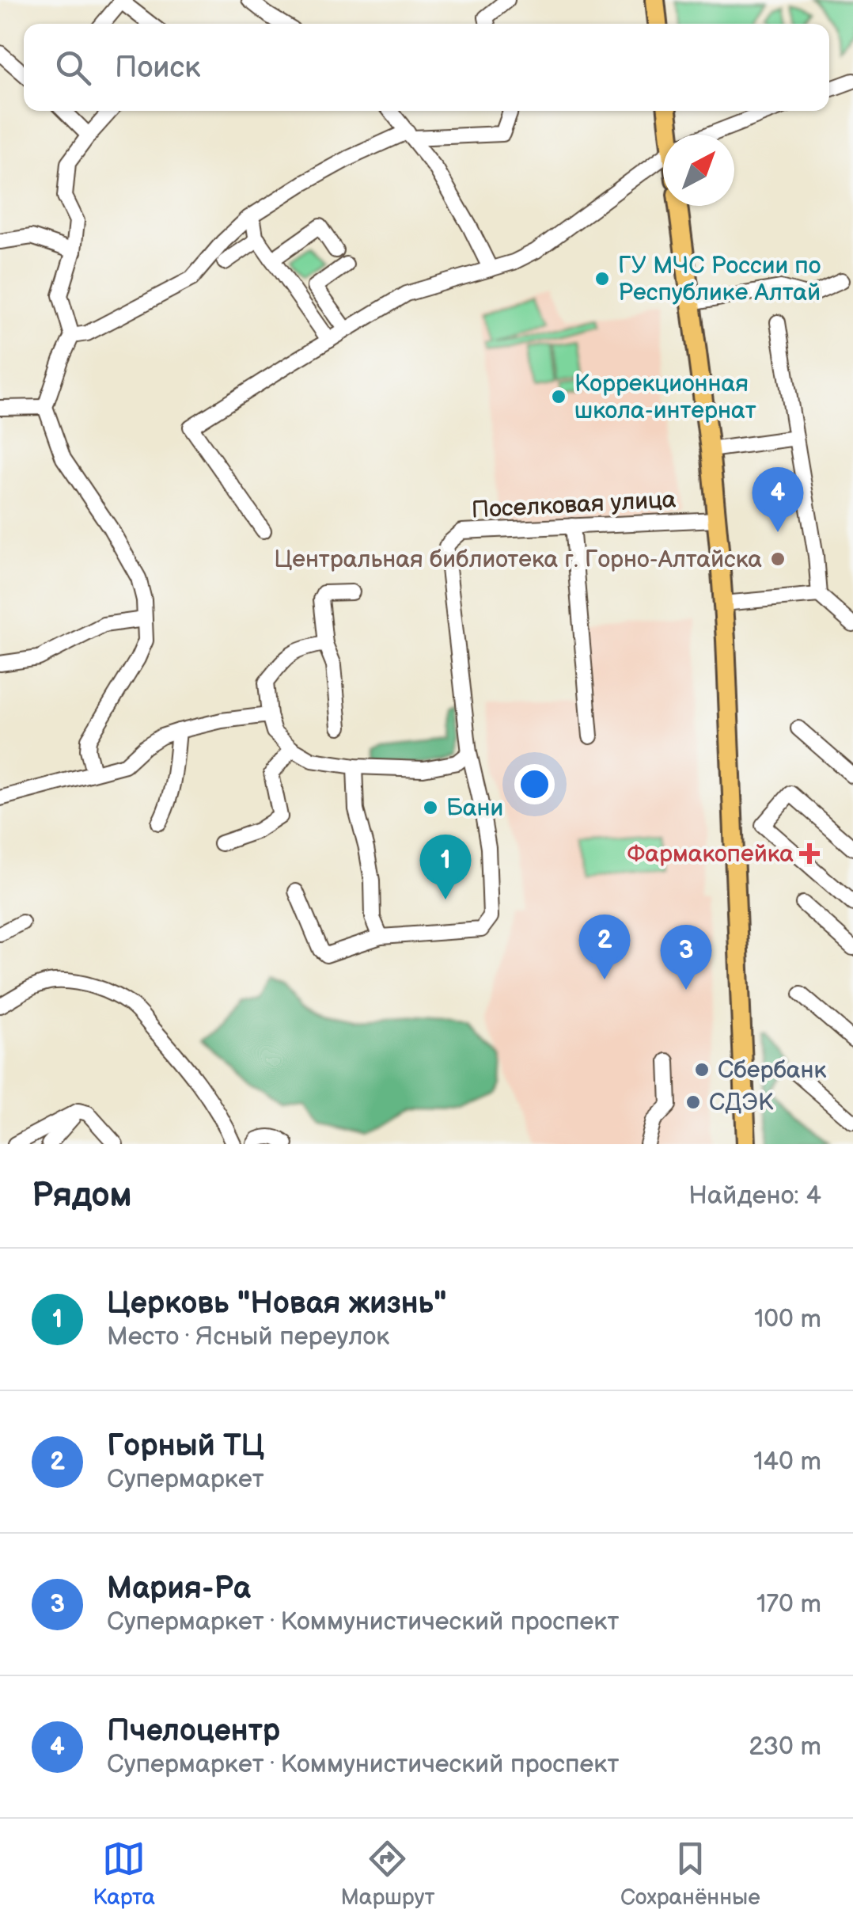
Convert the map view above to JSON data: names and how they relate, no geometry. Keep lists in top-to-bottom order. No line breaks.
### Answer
{"streets":{"street":["Поселковая улица"]},"places":{"other":["ГУ МЧС России по Республике Алтай","Коррекционная школа-интернат","Центральная библиотека г. Горно-Алтайска","Бани","Сбербанк","СДЭК"],"health":["Фармакопейка"]},"north":"top right","page":{"search":"Поиск","pins":["4","1","2","3"],"heading":["Рядом","Найдено: 4"],"list":[{"mark":"1","name":"Церковь \"Новая жизнь\"","note":"Место · Ясный переулок","value":"100 m"},{"mark":"2","name":"Горный ТЦ","note":"Супермаркет","value":"140 m"},{"mark":"3","name":"Мария-Ра","note":"Супермаркет · Коммунистический проспект","value":"170 m"},{"mark":"4","name":"Пчелоцентр","note":"Супермаркет · Коммунистический проспект","value":"230 m"}],"nav":["Карта","Маршрут","Сохранённые"]}}
